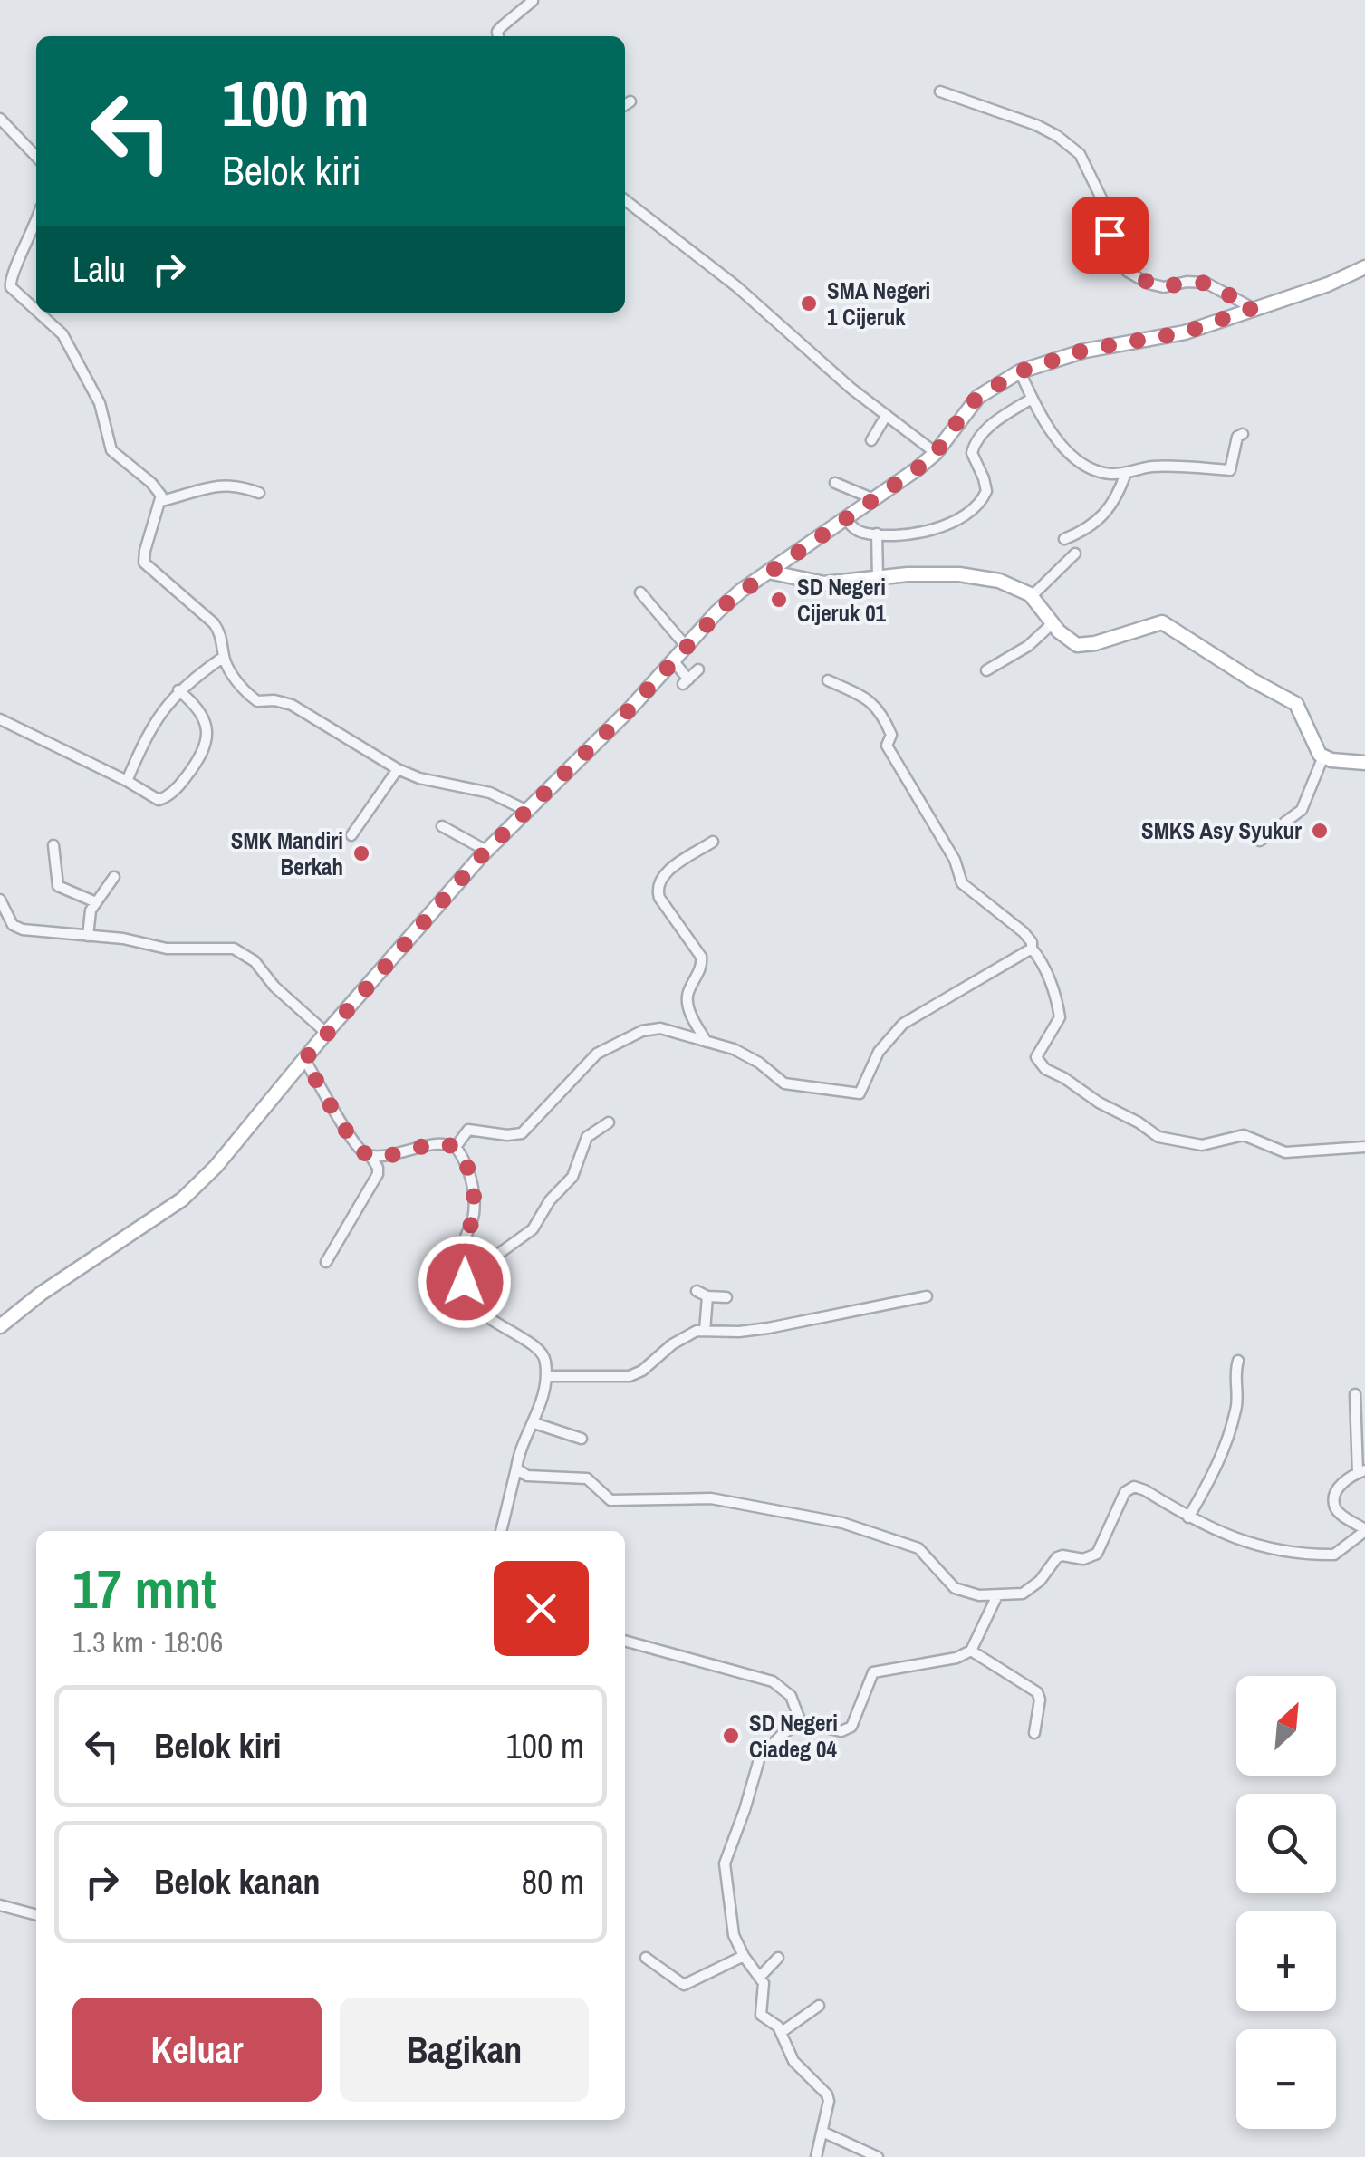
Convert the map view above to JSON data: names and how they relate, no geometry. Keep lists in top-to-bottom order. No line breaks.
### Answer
{"places":["SMA Negeri 1 Cijeruk","SD Negeri Cijeruk 01","SMKS Asy Syukur","SMK Mandiri Berkah","SD Negeri Ciadeg 04"],"north":"top right","page":{"turn":["100 m","Belok kiri"],"then":"Lalu","heading":["17 mnt","1.3 km · 18:06"],"map_buttons":["+","−"],"list":[{"name":"Belok kiri","value":"100 m"},{"name":"Belok kanan","value":"80 m"}],"buttons":["Keluar","Bagikan"]}}
